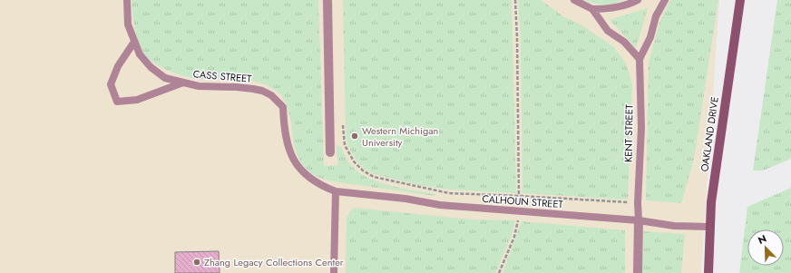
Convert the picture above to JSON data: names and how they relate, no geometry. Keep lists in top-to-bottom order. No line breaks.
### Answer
{"streets":{"main road":["OAKLAND DRIVE"],"street":["KENT STREET"],"lane":["CASS STREET","CALHOUN STREET"]},"crossings":[["CASS STREET","CALHOUN STREET"],["KENT STREET","CALHOUN STREET"],["OAKLAND DRIVE","CALHOUN STREET"]],"places":["Western Michigan University","Zhang Legacy Collections Center"],"north":"top left"}
